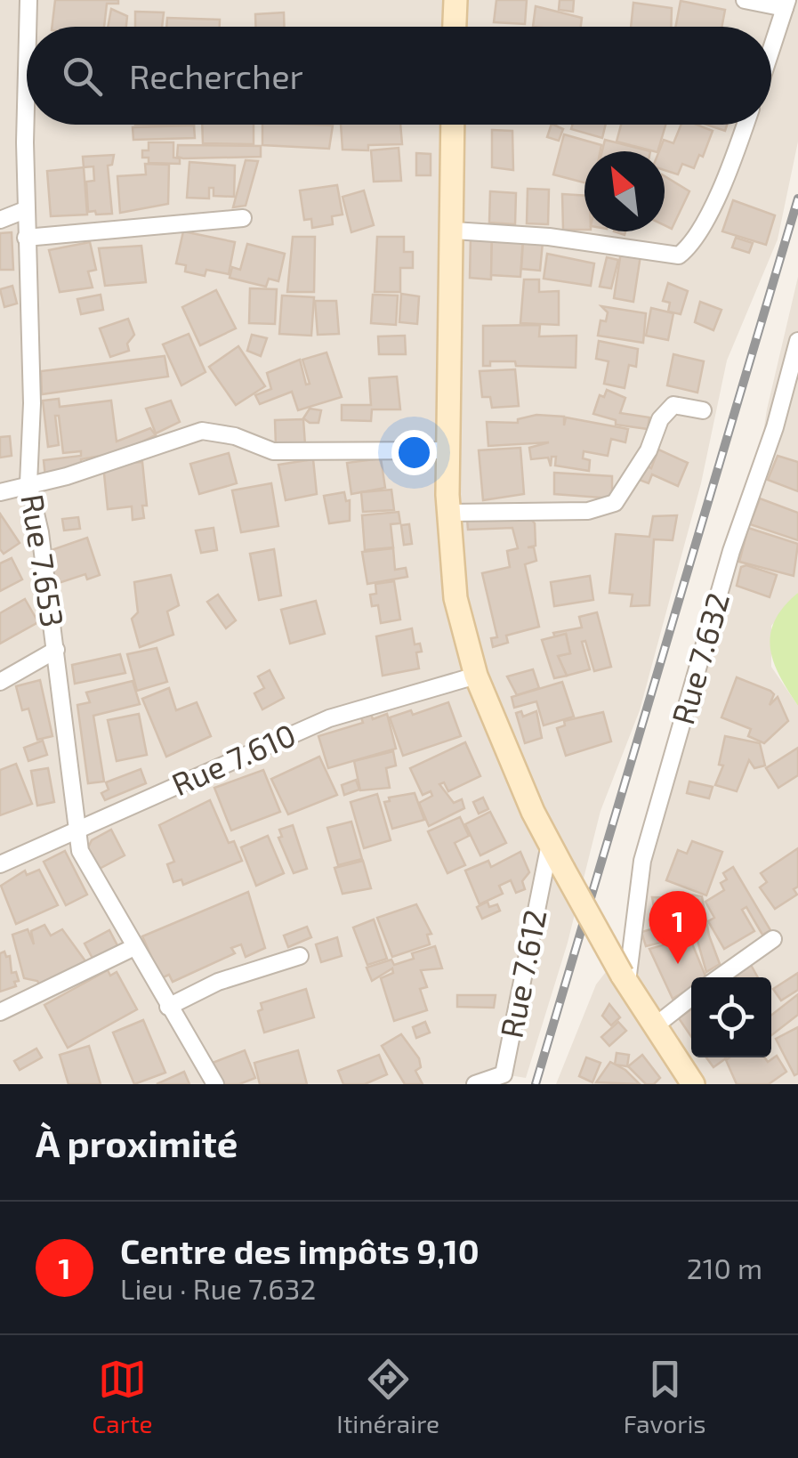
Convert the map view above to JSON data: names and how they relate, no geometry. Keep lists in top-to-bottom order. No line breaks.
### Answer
{"streets":{"street":["Rue 7.653","Rue 7.632","Rue 7.610","Rue 7.612"]},"crossings":[["Rue 7.653","Rue 7.610"]],"north":"top left","page":{"search":"Rechercher","pins":"1","heading":"À proximité","list":[{"mark":"1","name":"Centre des impôts 9,10","note":"Lieu · Rue 7.632","value":"210 m"}],"nav":["Carte","Itinéraire","Favoris"]}}
